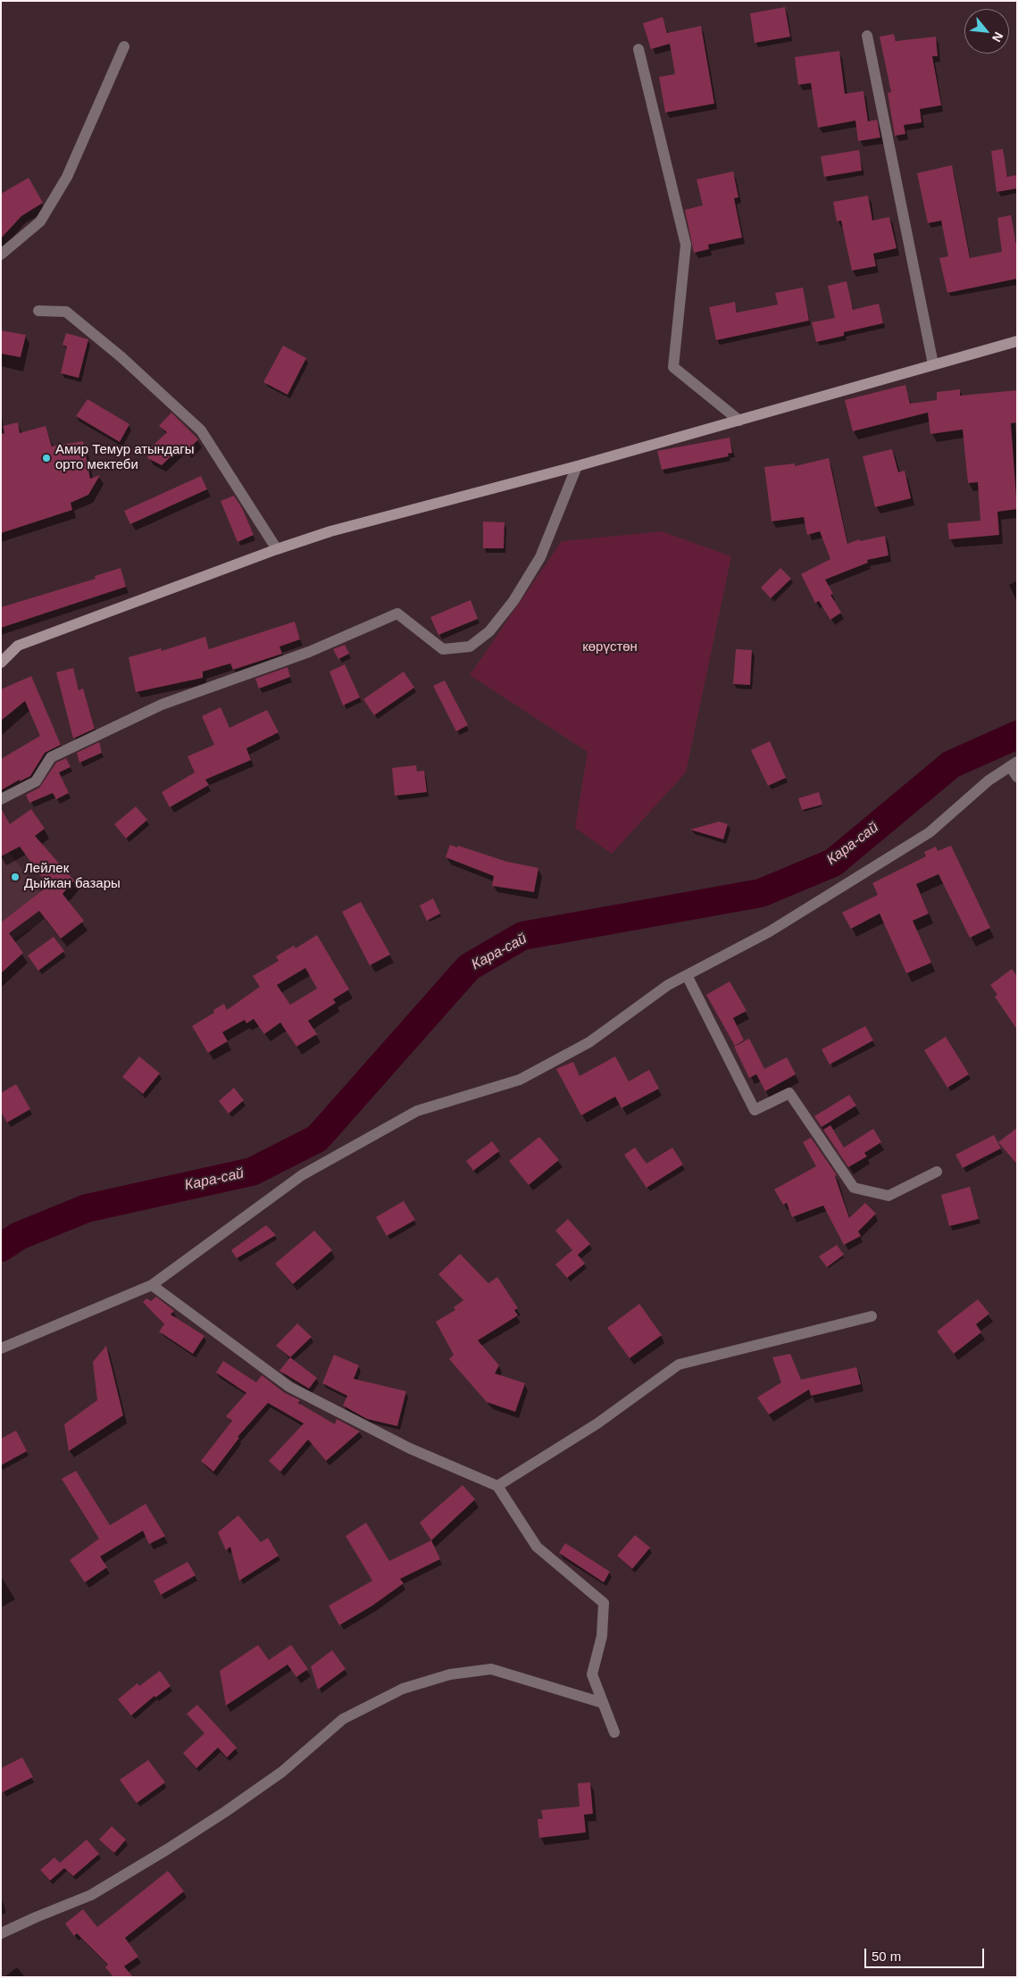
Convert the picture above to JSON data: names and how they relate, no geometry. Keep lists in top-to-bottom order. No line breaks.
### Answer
{"water":["Кара-сай"],"parks":["көрүстөн"],"places":["Амир Темур атындагы орто мектеби","Лейлек Дыйкан базары"],"scale_bar":"50 m","north":"bottom right"}
